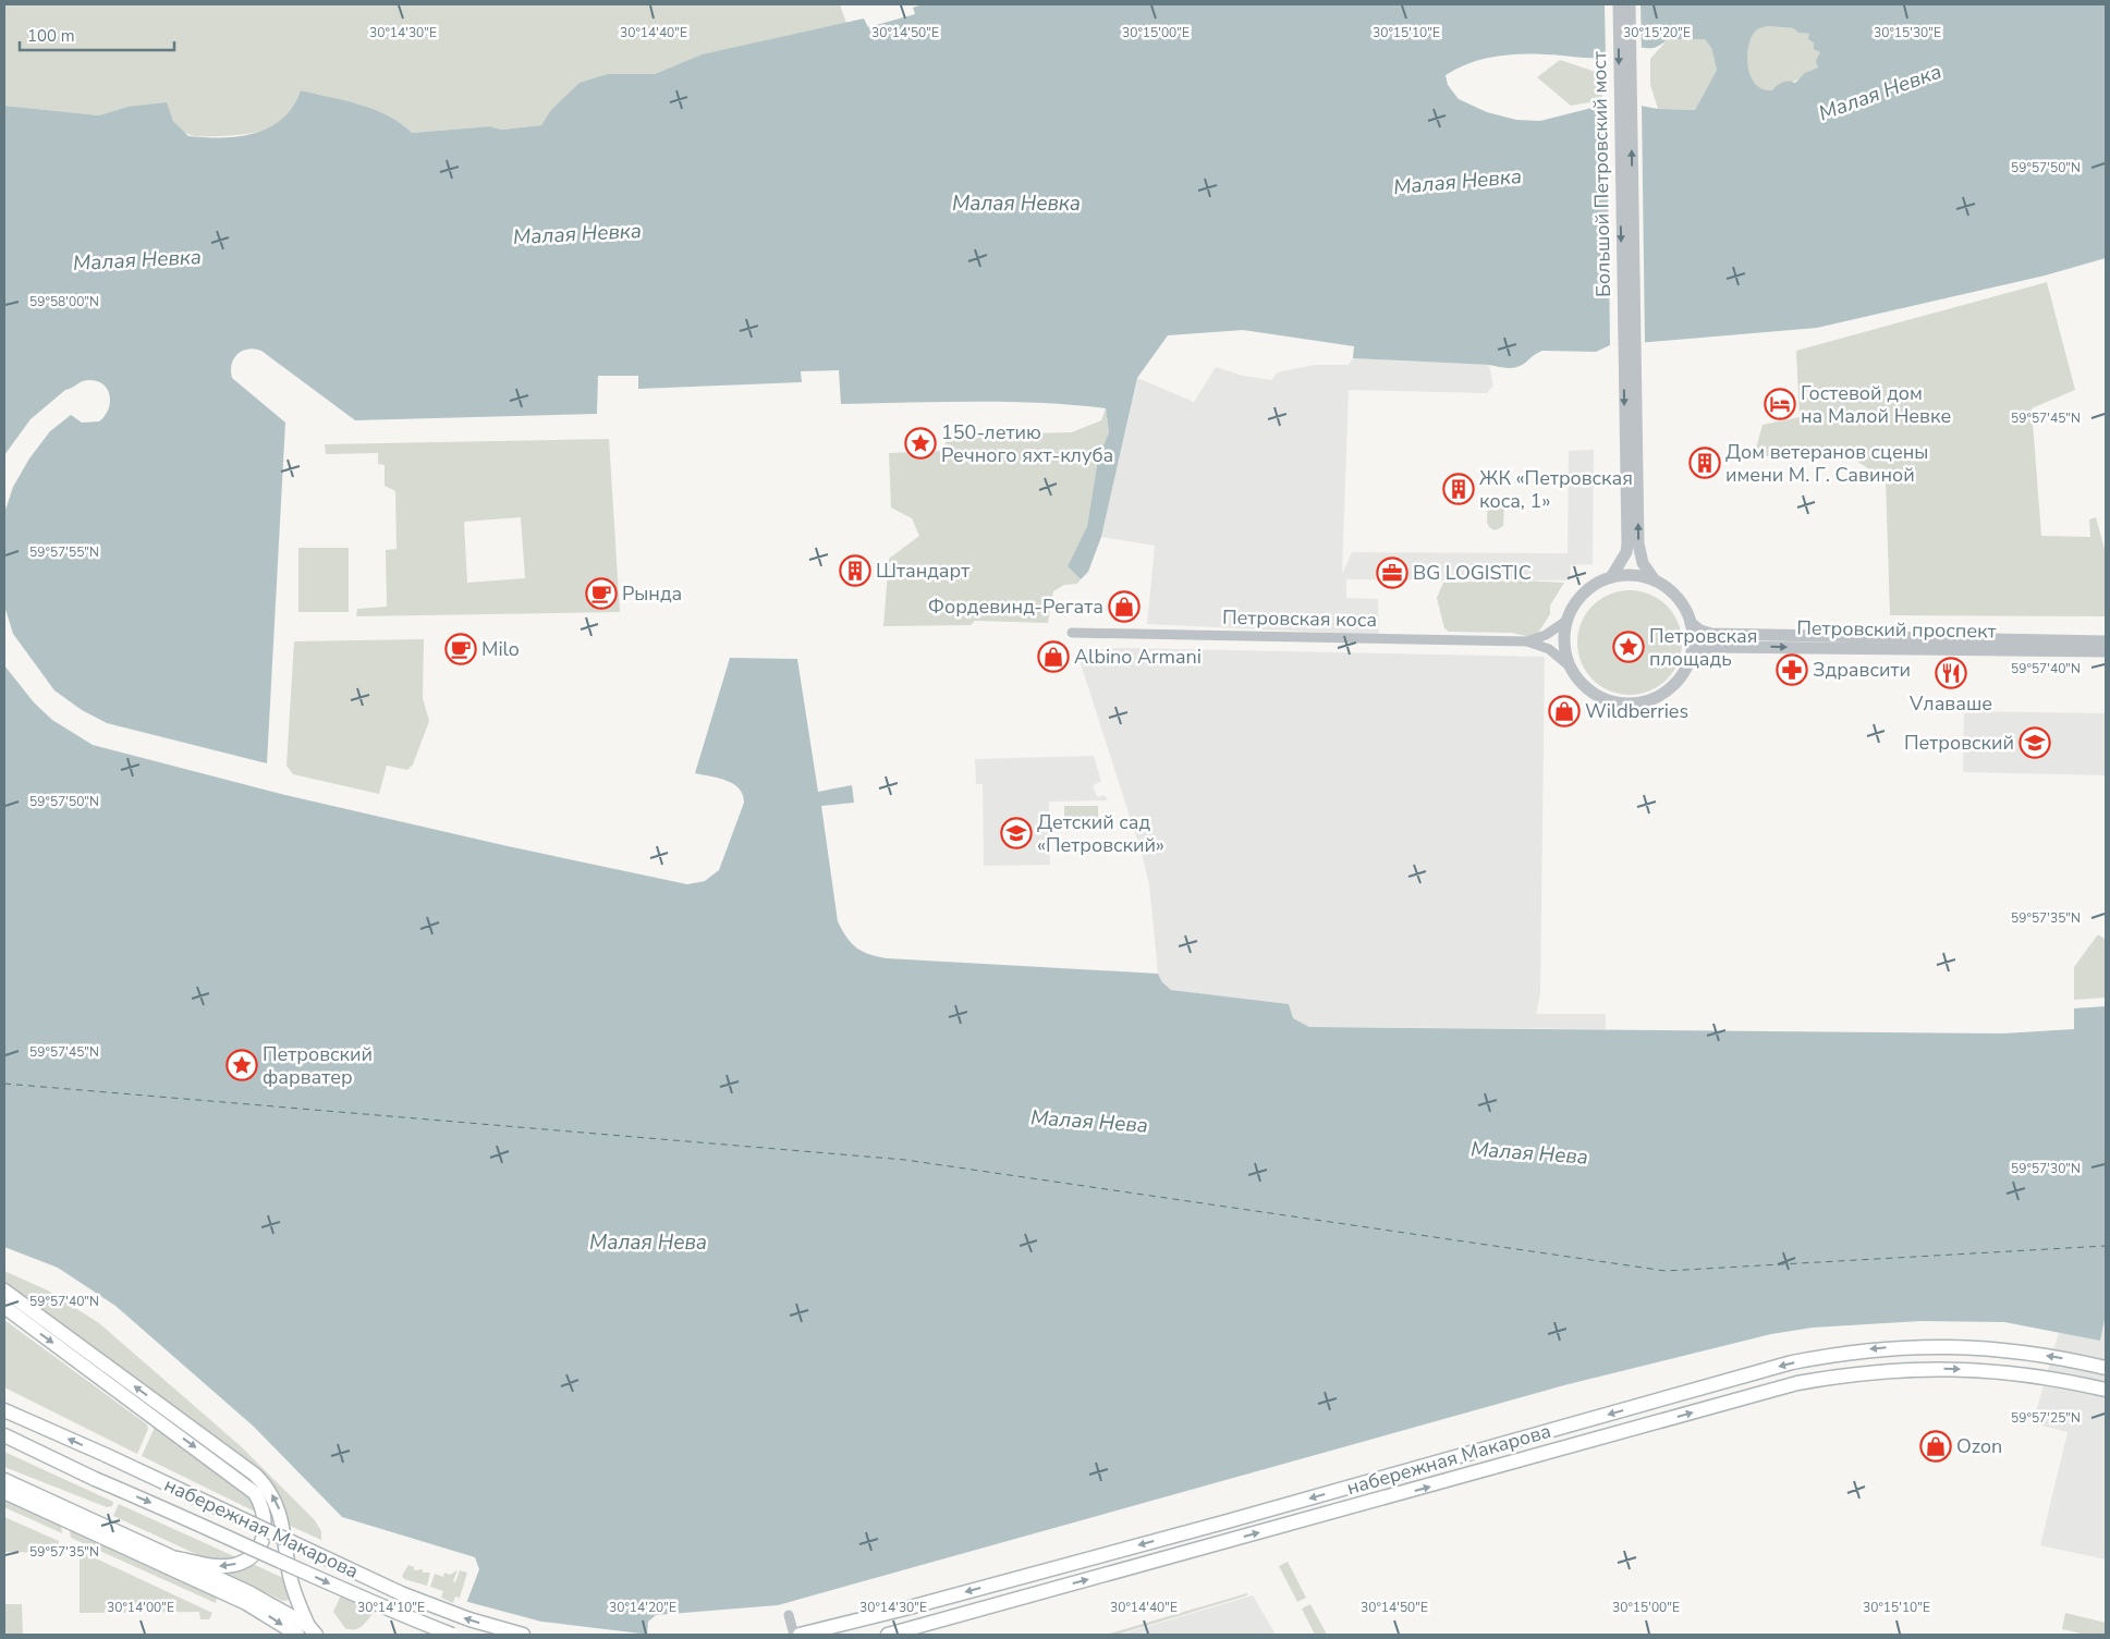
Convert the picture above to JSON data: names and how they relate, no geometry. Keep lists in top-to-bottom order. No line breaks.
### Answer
{"streets":{"main road":["набережная Макарова"],"street":["Большой Петровский мост","Петровская коса","Петровский проспект"]},"crossings":[["Петровская коса","Петровский проспект"]],"water":["Малая Невка","Малая Нева"],"places":{"hotel":["Гостевой дом на Малой Невке"],"place":["150-летию Речного яхт-клуба","Петровская площадь","Петровский фарватер"],"building":["Дом ветеранов сцены имени М. Г. Савиной","ЖК «Петровская коса, 1»","Штандарт"],"office":["BG LOGISTIC"],"cafe":["Рында","Milo"],"shop":["Фордевинд-Регата","Albino Armani","Wildberries","Ozon"],"pharmacy":["Здравсити"],"restaurant":["Vлаваше"],"school or university":["Петровский","Детский сад «Петровский»"]},"scale_bar":"100 m","coordinates":["30°15'00\"E","30°15'20\"E","30°14'30\"E","30°14'40\"E","30°14'50\"E","30°15'10\"E","30°15'30\"E","59°57'50\"N","59°58'00\"N","59°57'45\"N","59°57'55\"N","59°57'40\"N","59°57'35\"N","59°57'30\"N","59°57'25\"N","30°14'00\"E","30°14'10\"E","30°14'20\"E"]}
